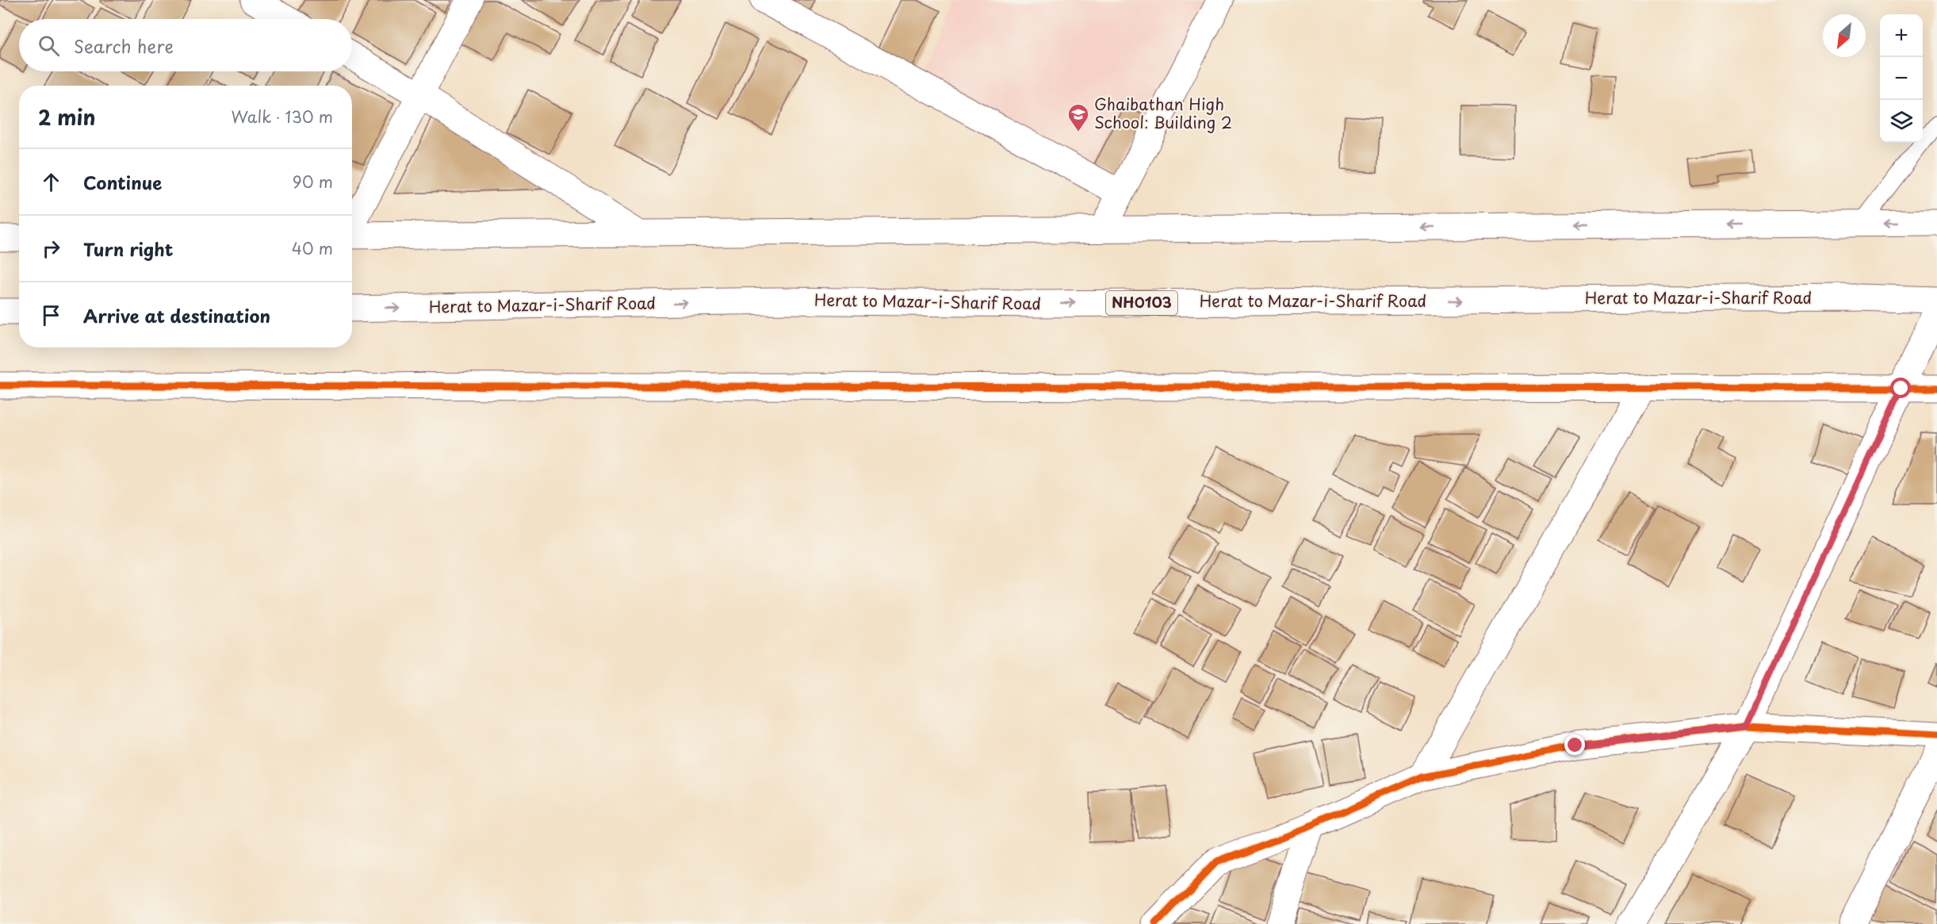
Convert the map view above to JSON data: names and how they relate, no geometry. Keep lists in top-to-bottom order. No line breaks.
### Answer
{"streets":{"main road":["Herat to Mazar-i-Sharif Road","NH0103"]},"places":{"school or university":["Ghaibathan High School: Building 2"]},"north":"bottom left","page":{"map_buttons":["+","−"],"search":"Search here","heading":["2 min","Walk · 130 m"],"list":[["Continue","90 m"],["Turn right","40 m"],"Arrive at destination"]}}
